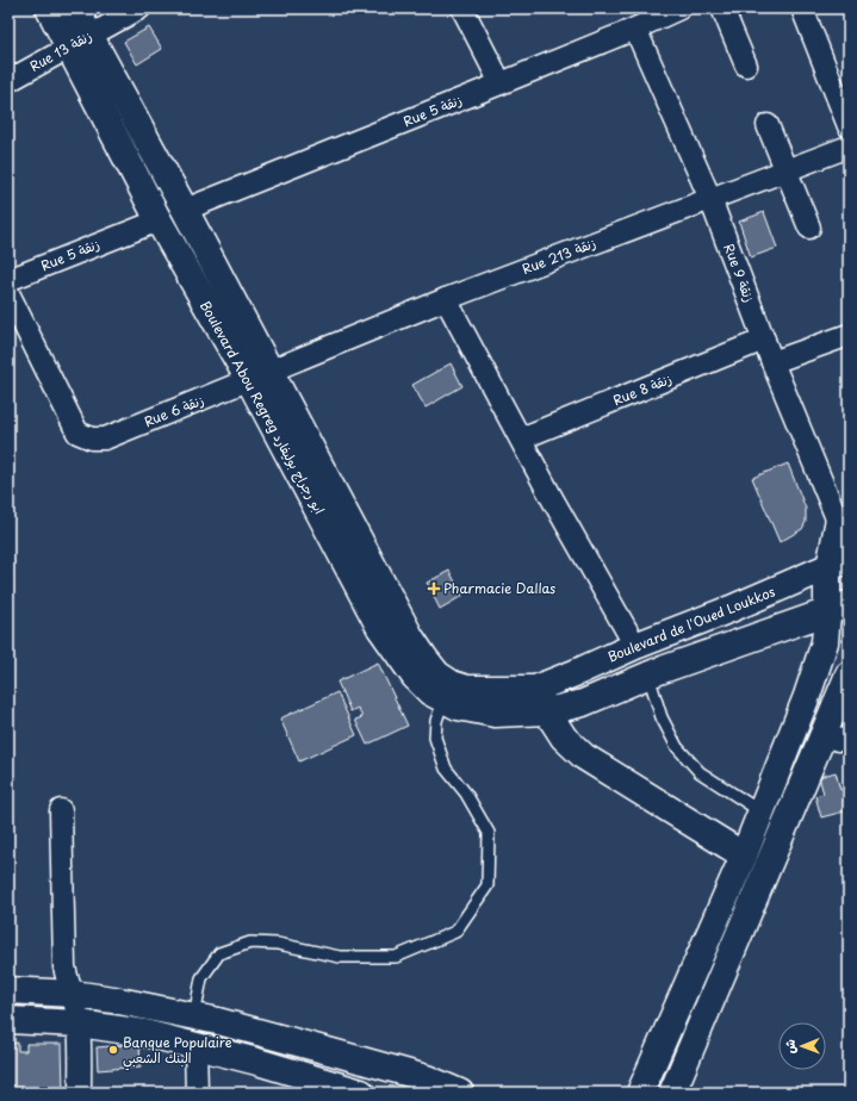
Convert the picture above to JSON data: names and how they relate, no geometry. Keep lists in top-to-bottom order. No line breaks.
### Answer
{"streets":{"main road":["Boulevard Abou Regreg ابو رجراج بوليفارد","Boulevard de l'Oued Loukkos"],"street":["Rue 13 زنقة","Rue 5 زنقة","Rue 213 زنقة","Rue 9 زنقة","Rue 8 زنقة","Rue 6 زنقة"]},"crossings":[["Rue 13 زنقة","Boulevard Abou Regreg ابو رجراج بوليفارد"],["Rue 5 زنقة","Rue 9 زنقة"],["Rue 5 زنقة","Boulevard Abou Regreg ابو رجراج بوليفارد"],["Rue 213 زنقة","Rue 9 زنقة"],["Rue 213 زنقة","Boulevard Abou Regreg ابو رجراج بوليفارد"],["Rue 213 زنقة","Rue 6 زنقة"],["Rue 9 زنقة","Rue 8 زنقة"],["Boulevard Abou Regreg ابو رجراج بوليفارد","Rue 6 زنقة"],["Boulevard Abou Regreg ابو رجراج بوليفارد","Boulevard de l'Oued Loukkos"]],"places":{"health":["Pharmacie Dallas"],"other":["Banque Populaire البنك الشعبي"]},"north":"left"}
